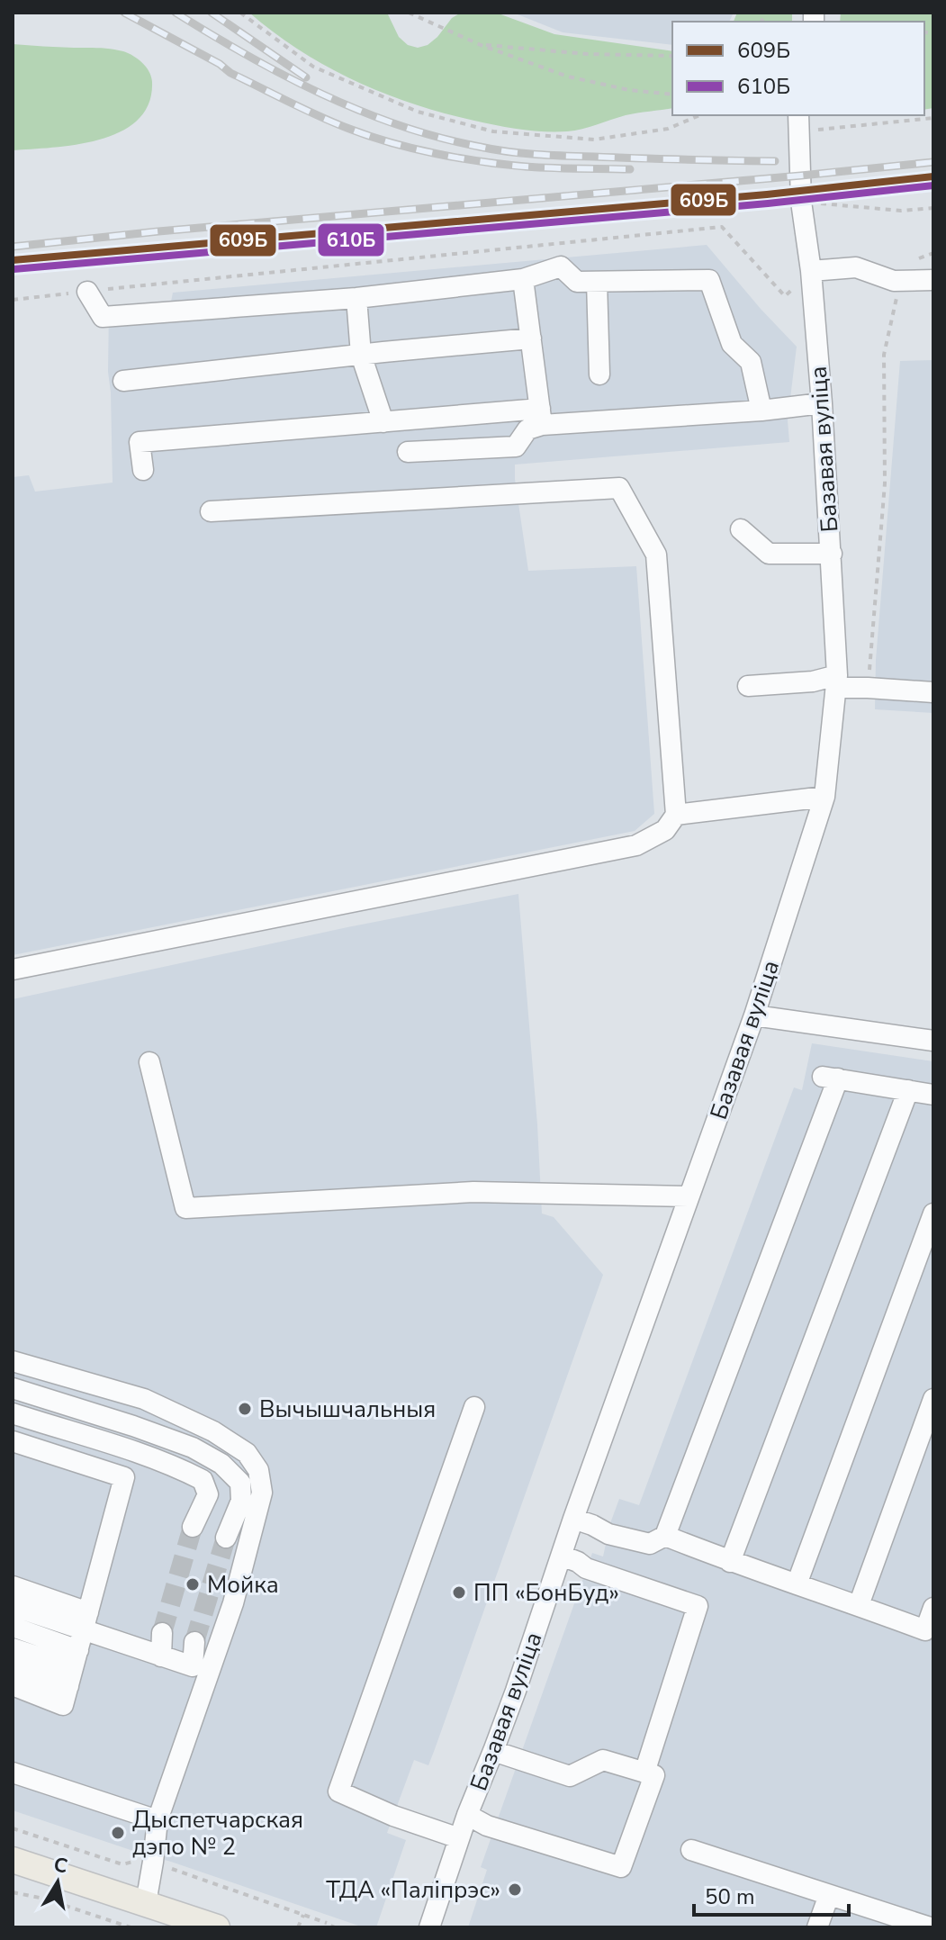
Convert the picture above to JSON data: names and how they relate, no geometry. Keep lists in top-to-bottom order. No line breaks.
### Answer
{"streets":{"street":["Базавая вуліца"]},"places":["Вычышчальныя","Мойка","ПП «БонБуд»","Дыспетчарская дэпо № 2","ТДА «Паліпрэс»"],"lines":["transit line 609Б","transit line 610Б"],"legend":["609Б","610Б"],"scale_bar":"50 m","north":"top"}
